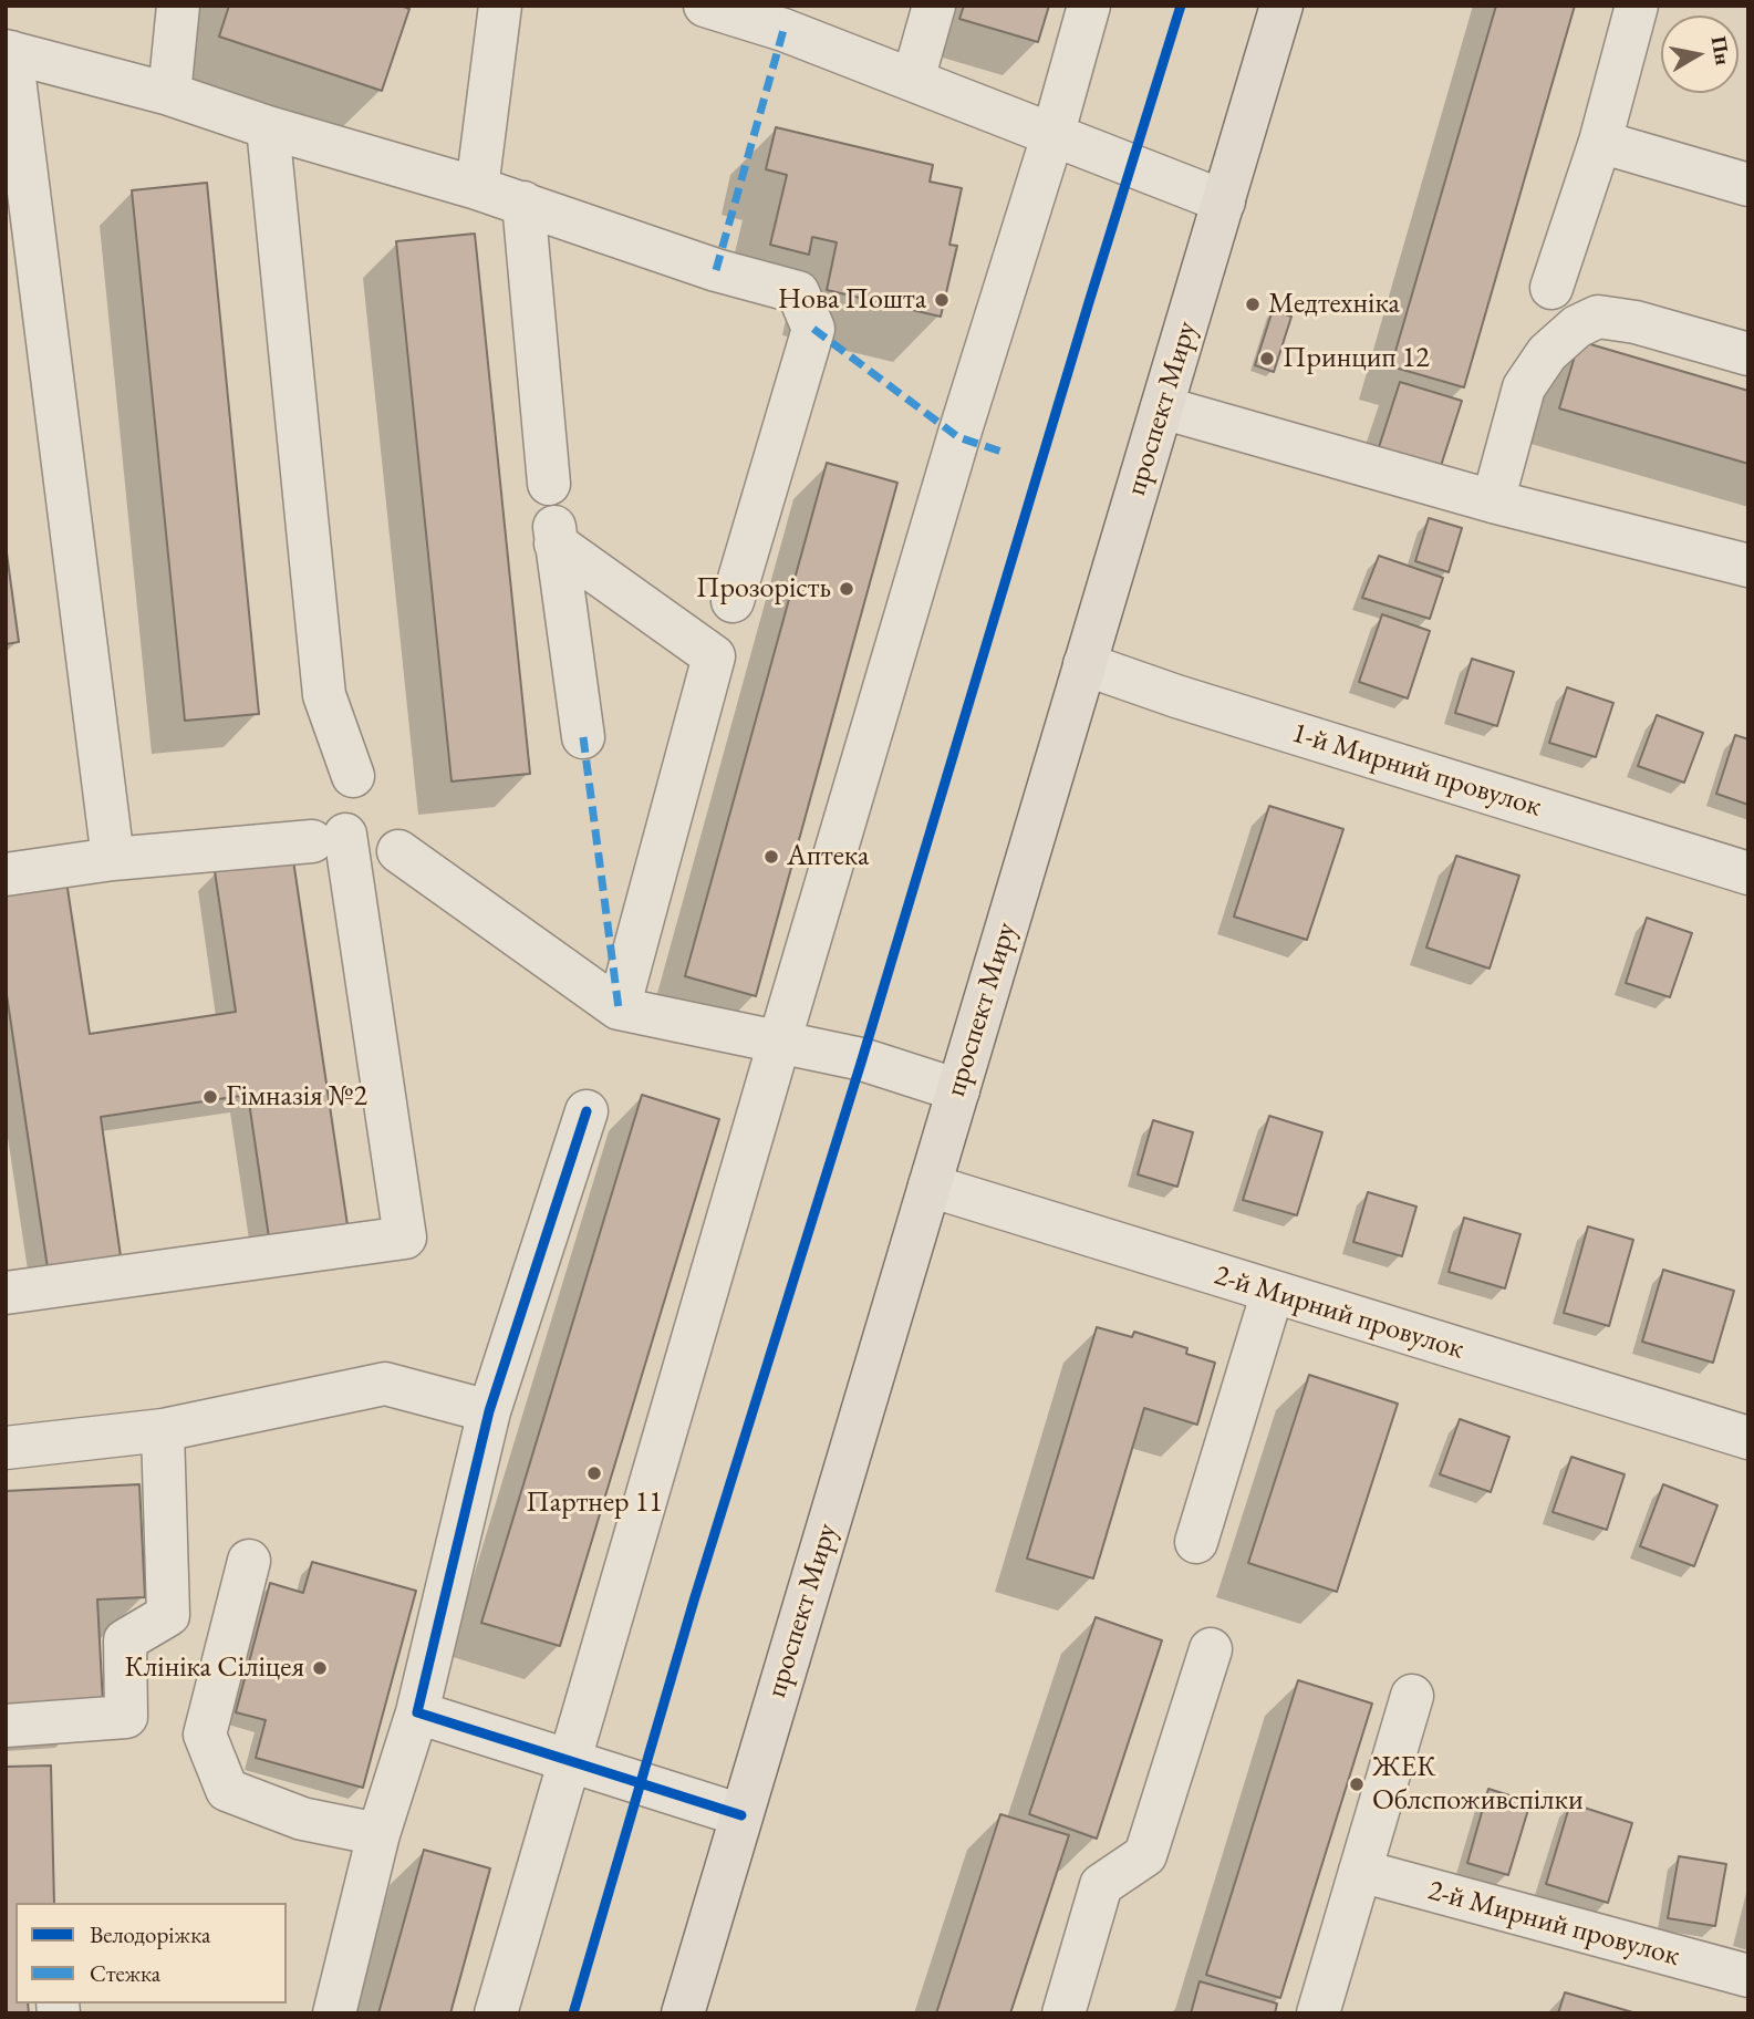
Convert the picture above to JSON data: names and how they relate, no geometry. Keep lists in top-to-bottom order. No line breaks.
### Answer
{"streets":{"main road":["проспект Миру"],"street":["1-й Мирний провулок","2-й Мирний провулок"]},"crossings":[["проспект Миру","1-й Мирний провулок"],["проспект Миру","2-й Мирний провулок"]],"places":["Нова Пошта","Медтехніка","Принцип 12","Прозорість","Аптека","Гімназія №2","Партнер 11","Клініка Сіліцея","ЖЕК Облспоживспілки"],"legend":["Велодоріжка","Стежка"],"north":"right"}
